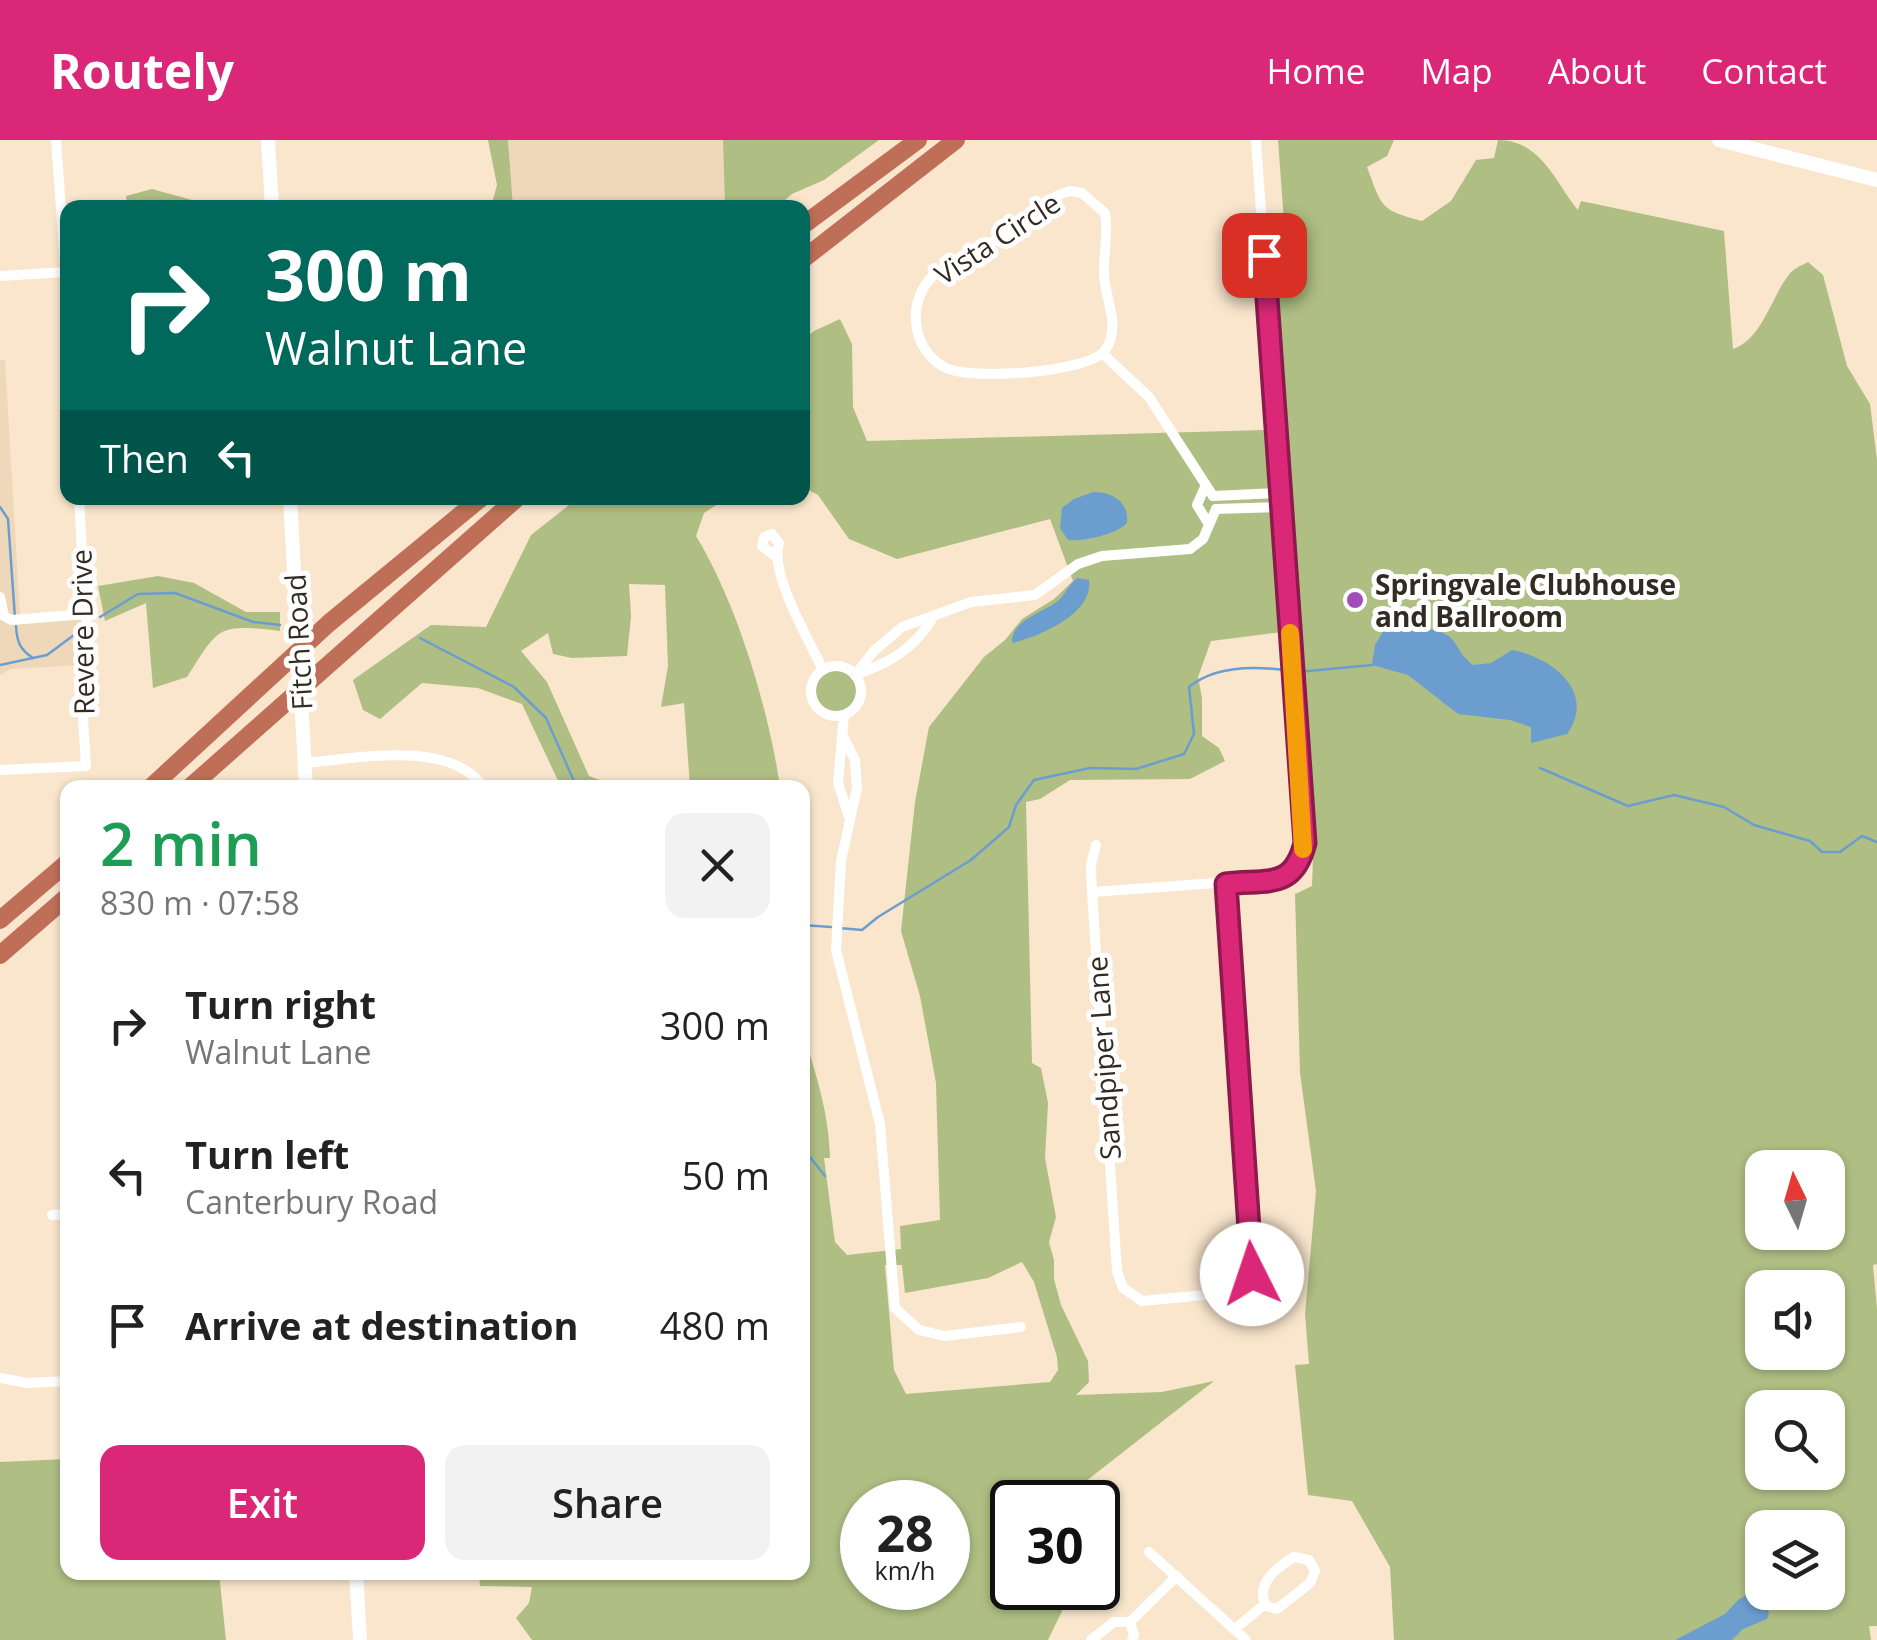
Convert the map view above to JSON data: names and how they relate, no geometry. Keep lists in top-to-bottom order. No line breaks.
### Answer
{"streets":{"street":["Vista Circle","Revere Drive","Fitch Road","Sandpiper Lane"]},"places":["Springvale Clubhouse and Ballroom"],"north":"top","page":{"header":"Routely","nav":["Home","Map","About","Contact"],"turn":["300 m","Walnut Lane"],"then":"Then","heading":["2 min","830 m · 07:58"],"list":[{"name":"Turn right","note":"Walnut Lane","value":"300 m"},{"name":"Turn left","note":"Canterbury Road","value":"50 m"},{"name":"Arrive at destination","value":"480 m"}],"buttons":["Exit","Share"],"speed":"28 km/h","limit":"30"}}
